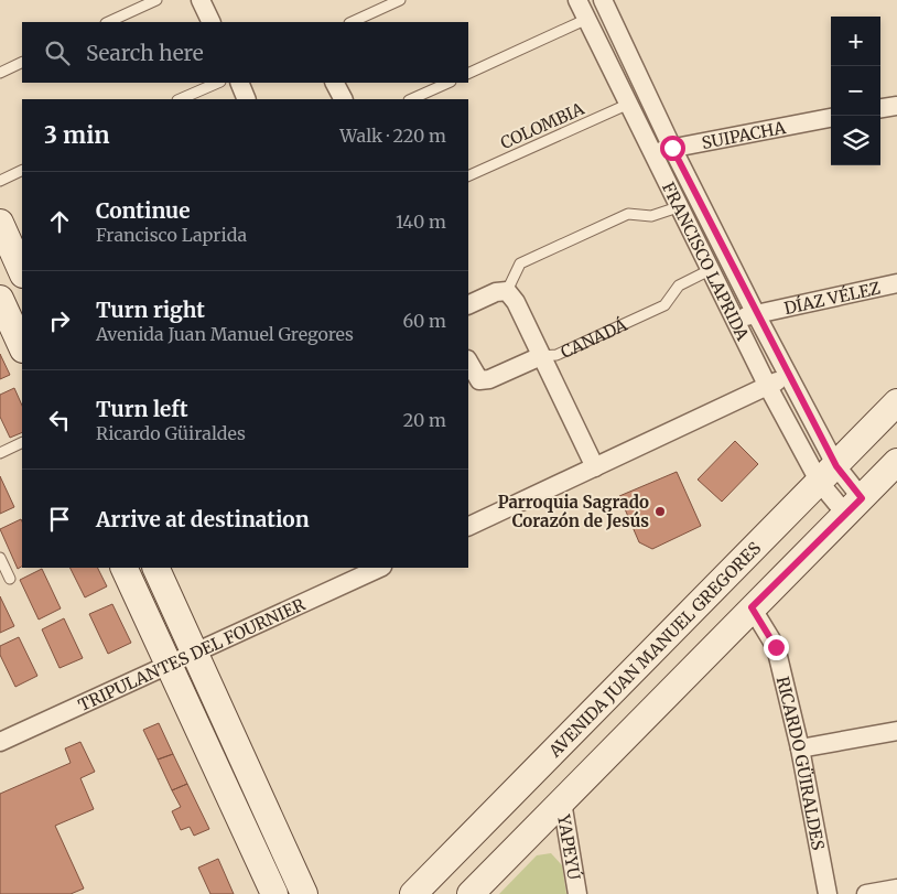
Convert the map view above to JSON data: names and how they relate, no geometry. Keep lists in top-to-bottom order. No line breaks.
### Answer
{"streets":{"main road":["AVENIDA JUAN MANUEL GREGORES"],"street":["SUIPACHA","FRANCISCO LAPRIDA","DÍAZ VÉLEZ","CANADÁ","TRIPULANTES DEL FOURNIER","RICARDO GÜIRALDES","YAPEYÚ"],"lane":["COLOMBIA"]},"crossings":[["COLOMBIA","FRANCISCO LAPRIDA"],["SUIPACHA","FRANCISCO LAPRIDA"],["FRANCISCO LAPRIDA","DÍAZ VÉLEZ"],["FRANCISCO LAPRIDA","CANADÁ"],["FRANCISCO LAPRIDA","AVENIDA JUAN MANUEL GREGORES"]],"places":["Parroquia Sagrado Corazón de Jesús"],"page":{"map_buttons":["+","−"],"search":"Search here","heading":["3 min","Walk · 220 m"],"list":[["Continue","Francisco Laprida","140 m"],["Turn right","Avenida Juan Manuel Gregores","60 m"],["Turn left","Ricardo Güiraldes","20 m"],"Arrive at destination"]}}
